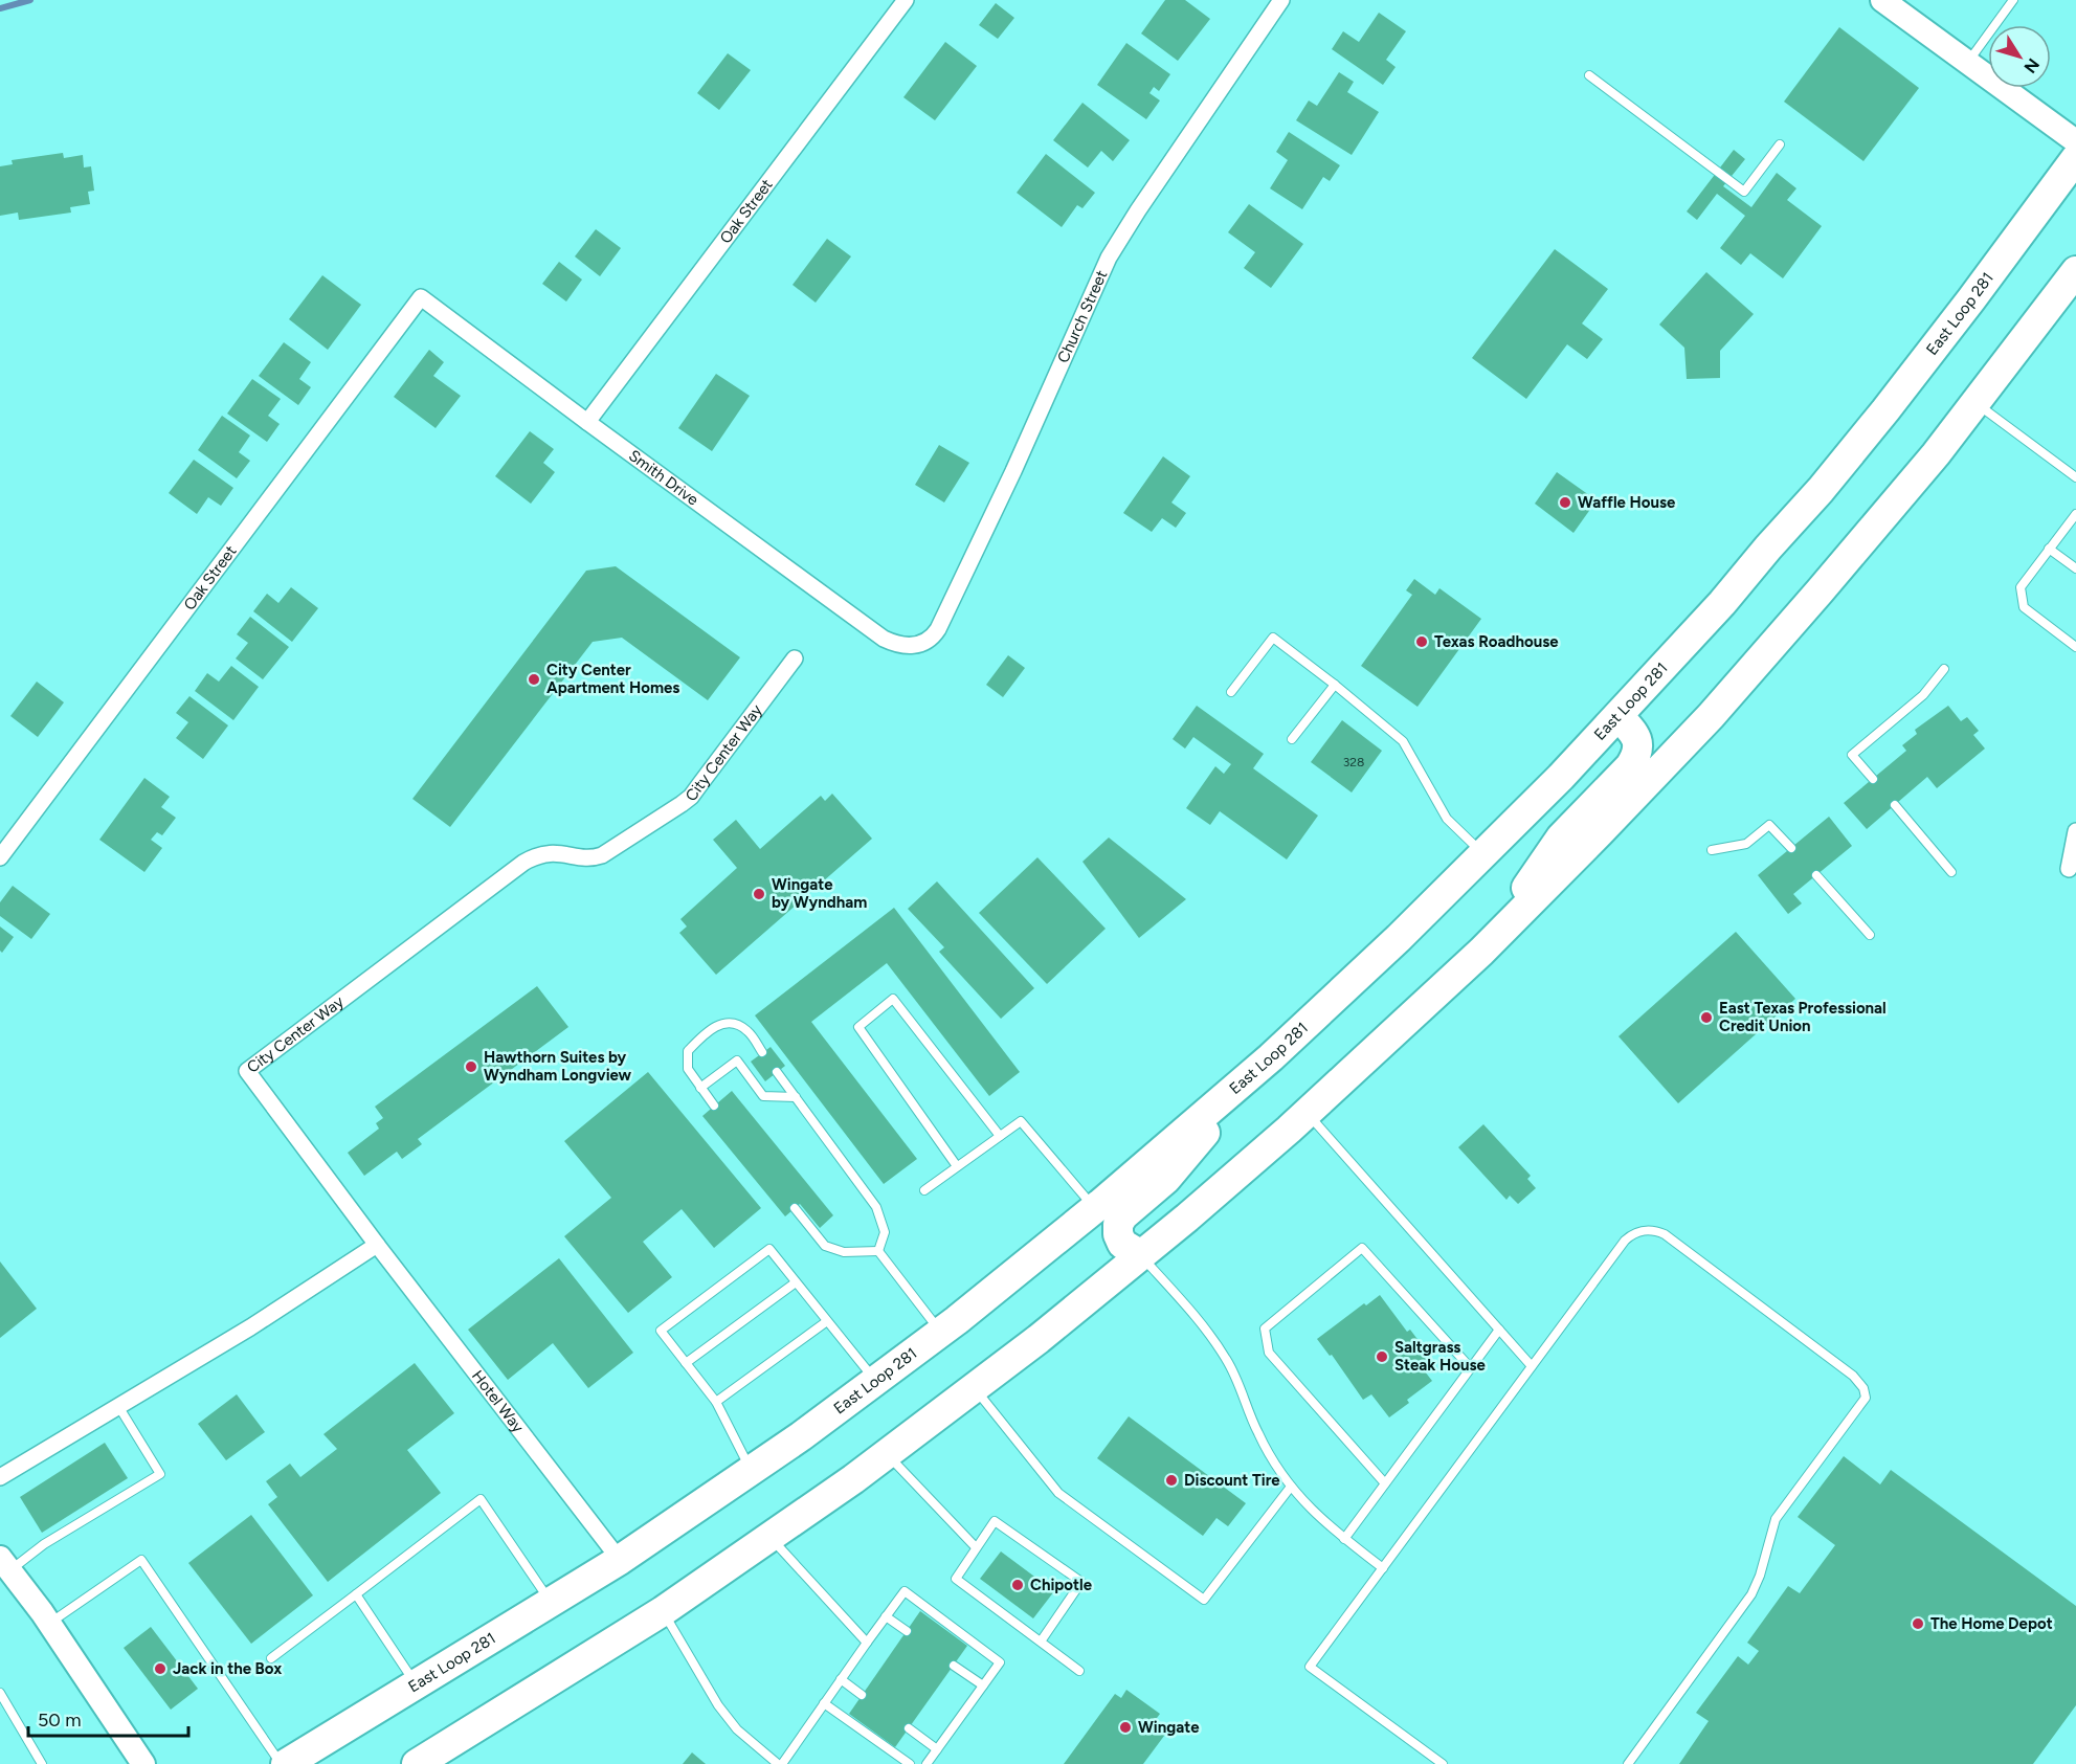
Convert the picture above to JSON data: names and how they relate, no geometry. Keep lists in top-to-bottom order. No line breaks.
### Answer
{"streets":{"highway":["East Loop 281"],"street":["Oak Street","Church Street","Smith Drive","City Center Way","Hotel Way"]},"crossings":[["Oak Street","Smith Drive"],["East Loop 281","Hotel Way"],["Church Street","Smith Drive"],["City Center Way","Hotel Way"]],"places":["Waffle House","Texas Roadhouse","City Center Apartment Homes","Wingate by Wyndham","East Texas Professional Credit Union","Hawthorn Suites by Wyndham Longview","Saltgrass Steak House","Discount Tire","Chipotle","The Home Depot","Jack in the Box","Wingate"],"house_numbers":["328"],"scale_bar":"50 m","north":"bottom right"}
